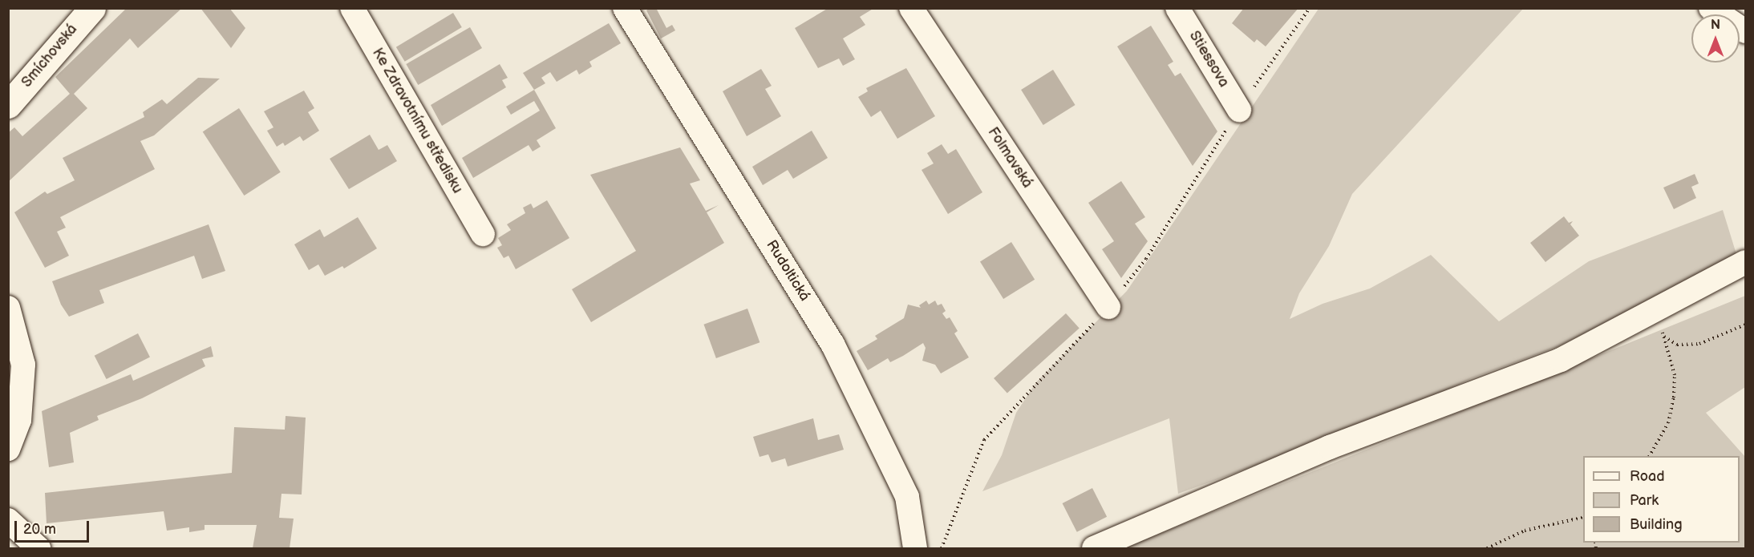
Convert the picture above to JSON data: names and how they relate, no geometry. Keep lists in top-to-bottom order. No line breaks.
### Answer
{"streets":{"street":["Smíchovská","Stiessova","Ke Zdravotnímu středisku","Folmavská","Rudoltická"]},"legend":["Road","Park","Building"],"scale_bar":"20 m","north":"top"}
